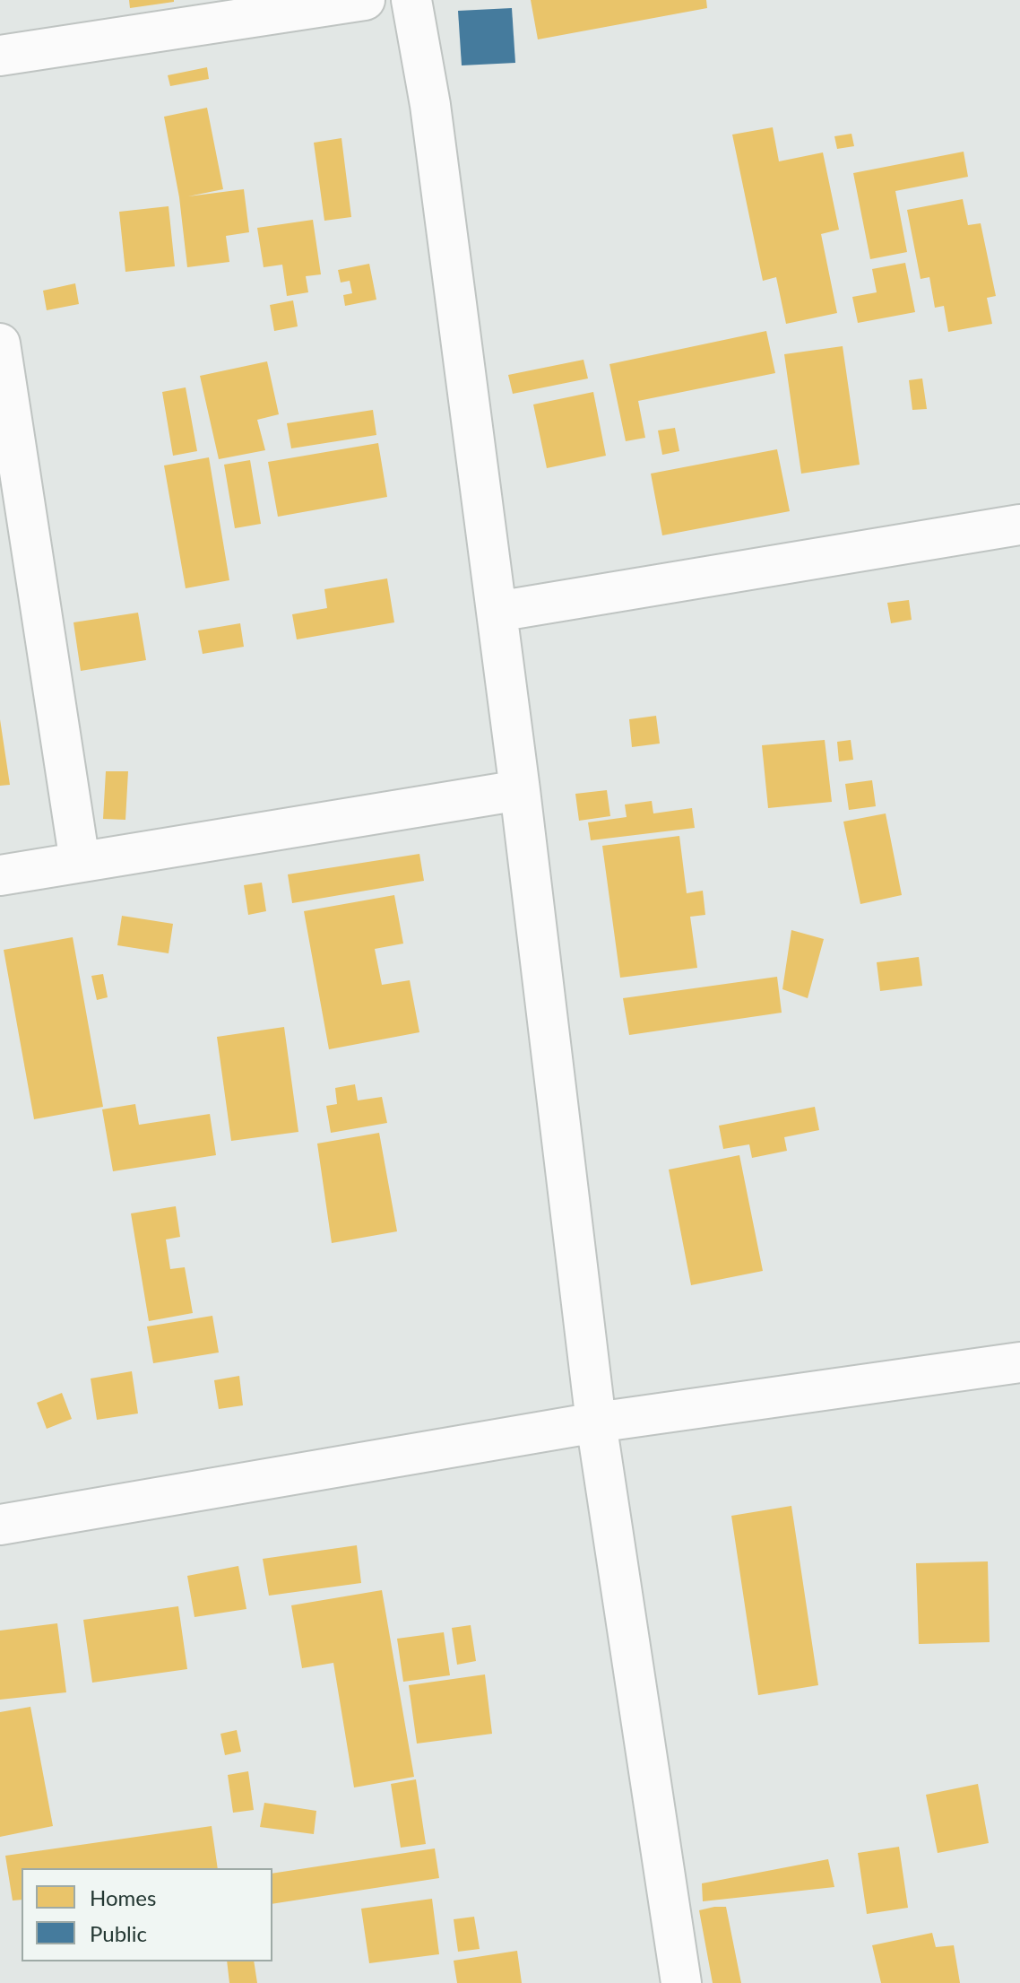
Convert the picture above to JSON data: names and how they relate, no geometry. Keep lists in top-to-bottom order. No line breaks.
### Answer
{"legend":["Homes","Public"]}
